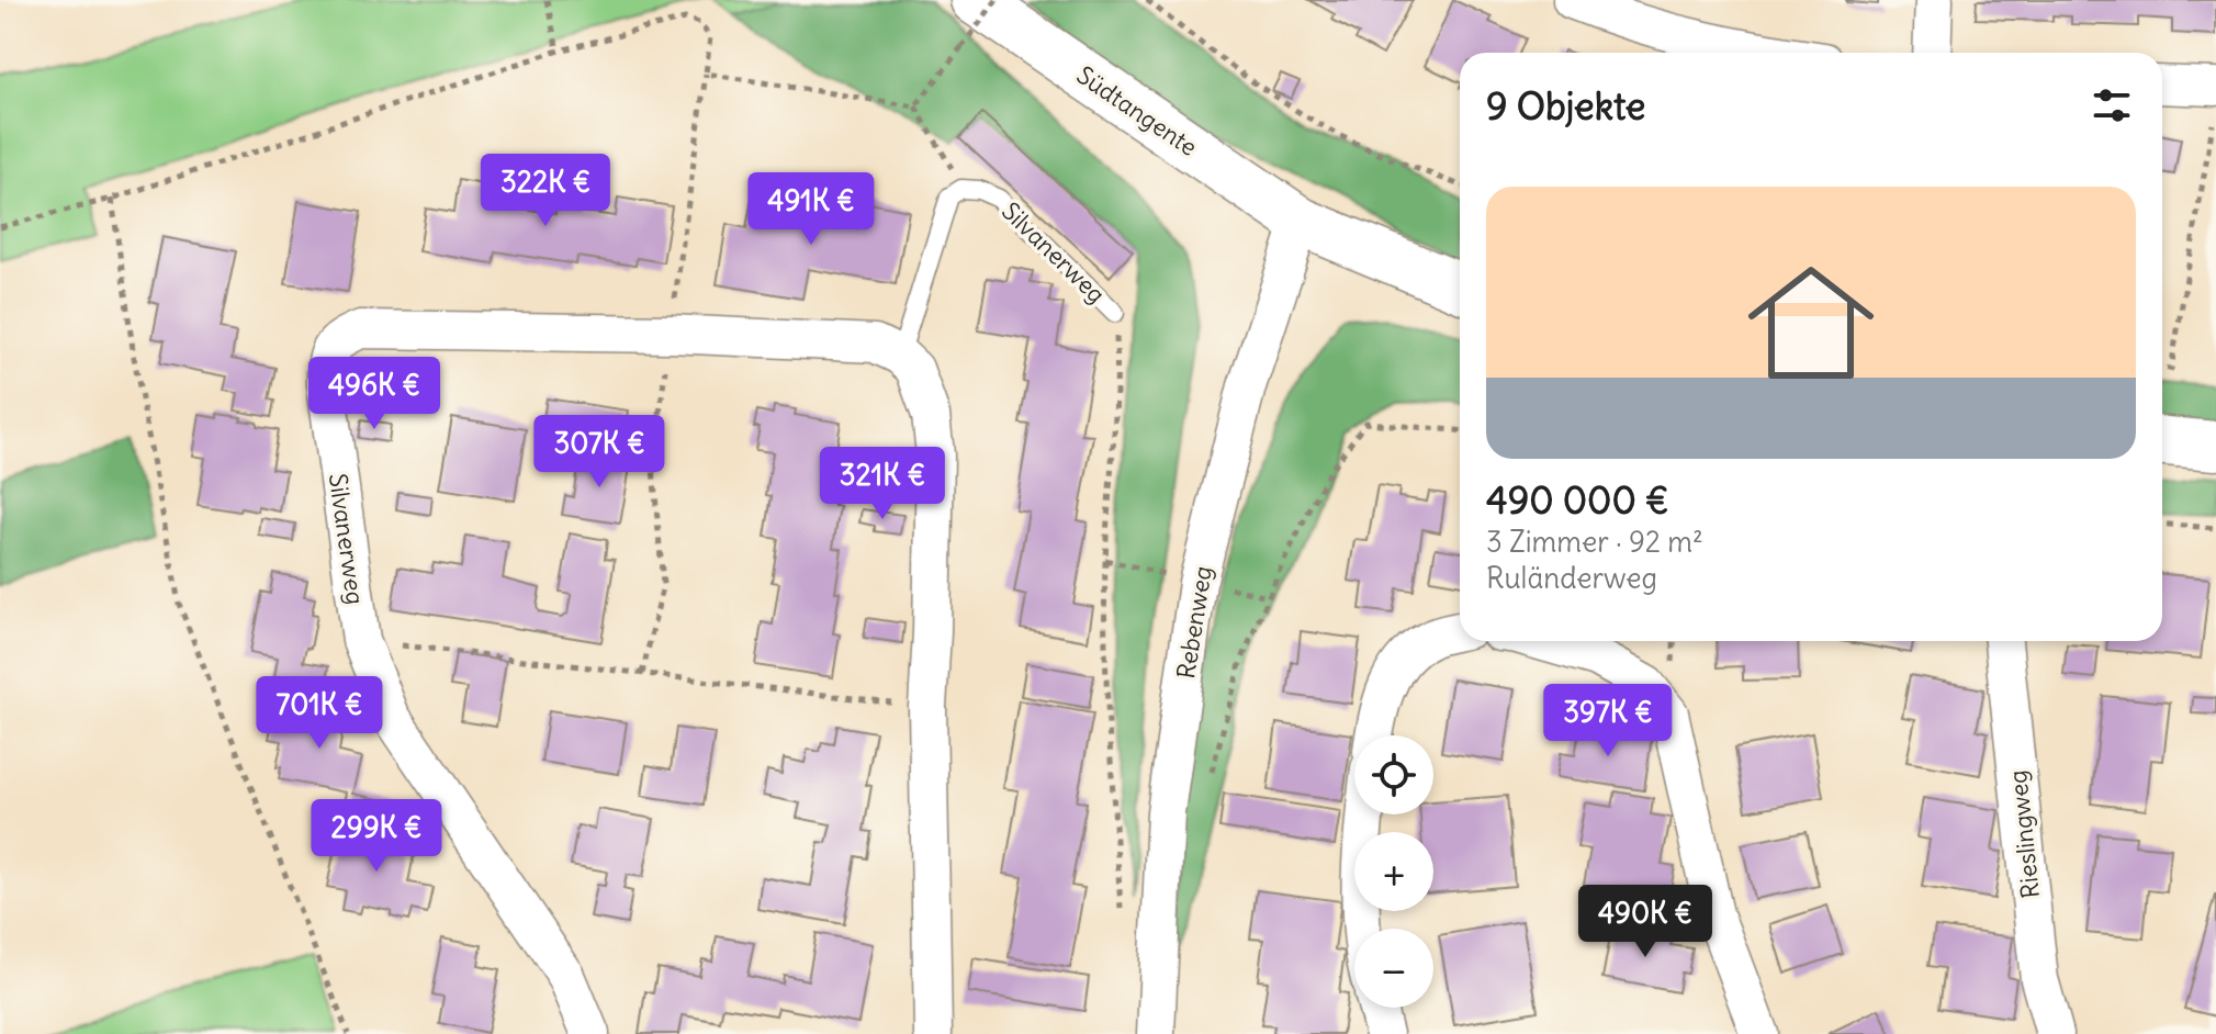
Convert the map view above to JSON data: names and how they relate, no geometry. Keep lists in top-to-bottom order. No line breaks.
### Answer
{"streets":{"main road":["Südtangente"],"street":["Silvanerweg","Rebenweg","Rieslingweg"]},"crossings":[["Südtangente","Rebenweg"]],"page":{"heading":"9 Objekte","price":["322K €","491K €","496K €","307K €","321K €","701K €","397K €","299K €","490K €"],"list":[{"name":"490 000 €","note":"3 Zimmer · 92 m² · Ruländerweg"}],"map_buttons":["+","−"]}}
